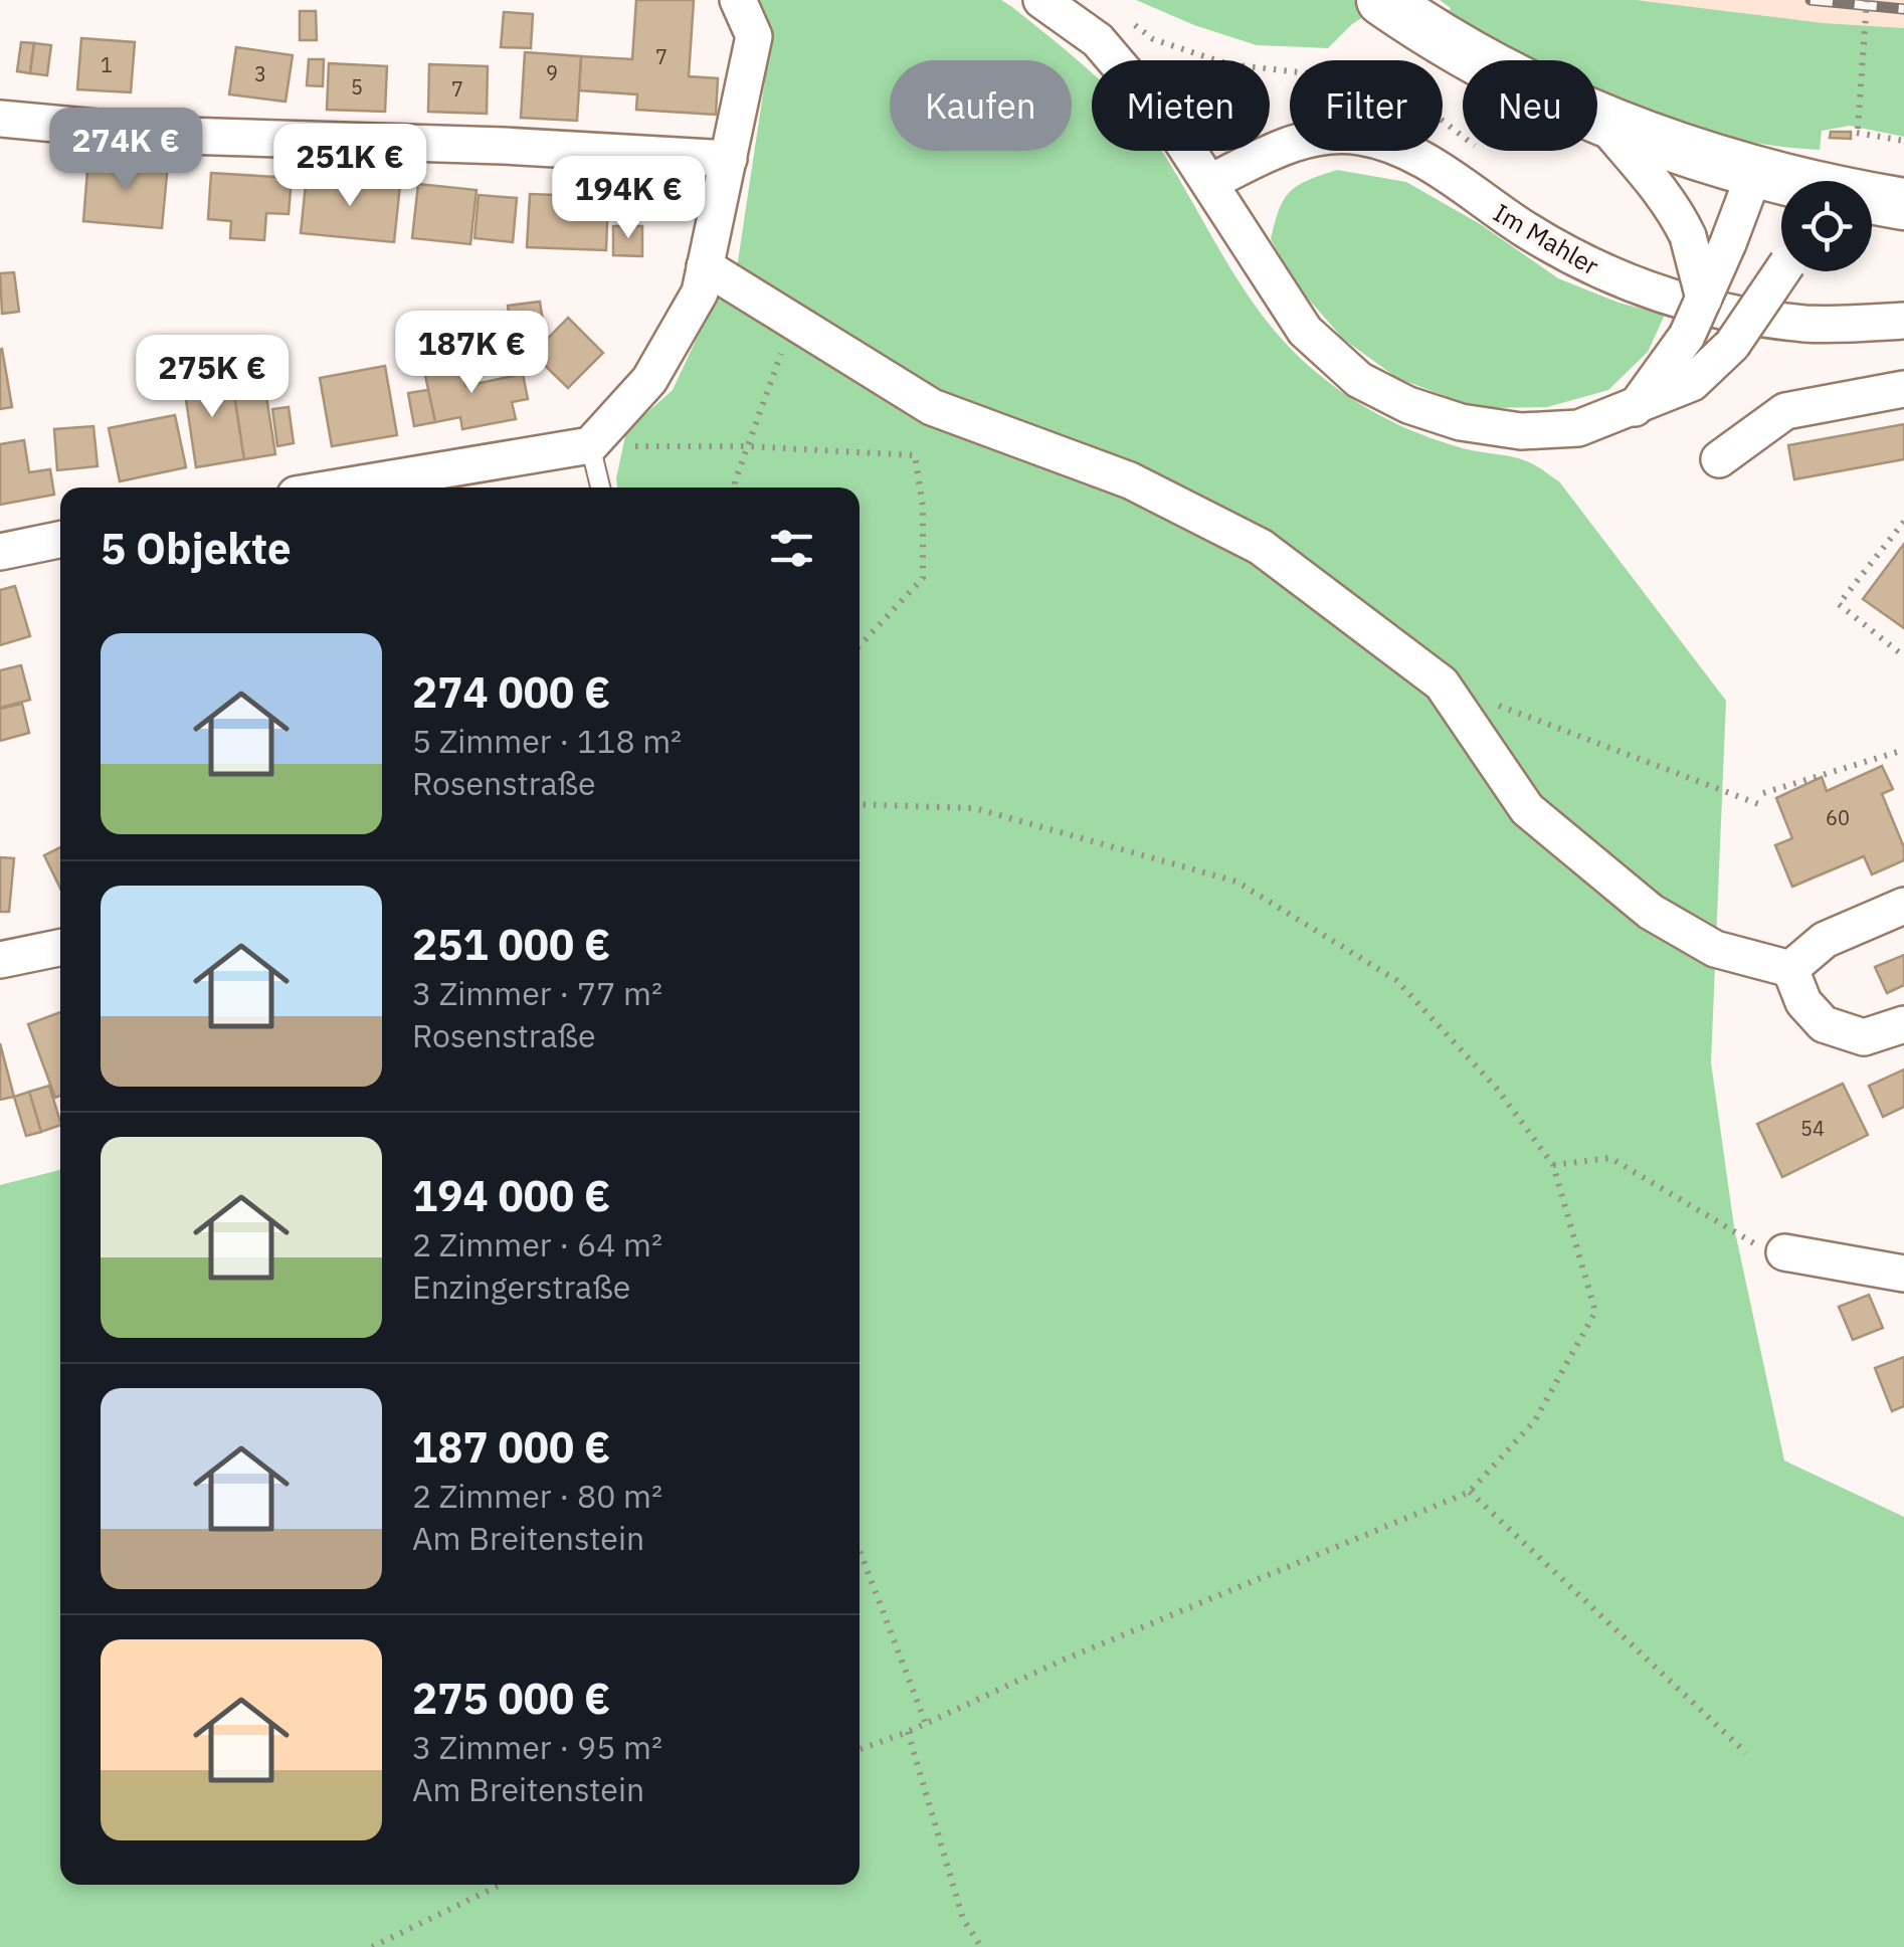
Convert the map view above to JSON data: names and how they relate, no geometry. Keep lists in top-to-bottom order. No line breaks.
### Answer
{"streets":{"street":["Im Mahler"]},"house_numbers":["7","1","9","3","5","7","60","54"],"page":{"chip":["Kaufen","Mieten","Filter","Neu"],"price":["274K €","251K €","194K €","187K €","275K €"],"heading":"5 Objekte","list":[{"name":"274 000 €","note":"5 Zimmer · 118 m² · Rosenstraße"},{"name":"251 000 €","note":"3 Zimmer · 77 m² · Rosenstraße"},{"name":"194 000 €","note":"2 Zimmer · 64 m² · Enzingerstraße"},{"name":"187 000 €","note":"2 Zimmer · 80 m² · Am Breitenstein"},{"name":"275 000 €","note":"3 Zimmer · 95 m² · Am Breitenstein"}]}}
